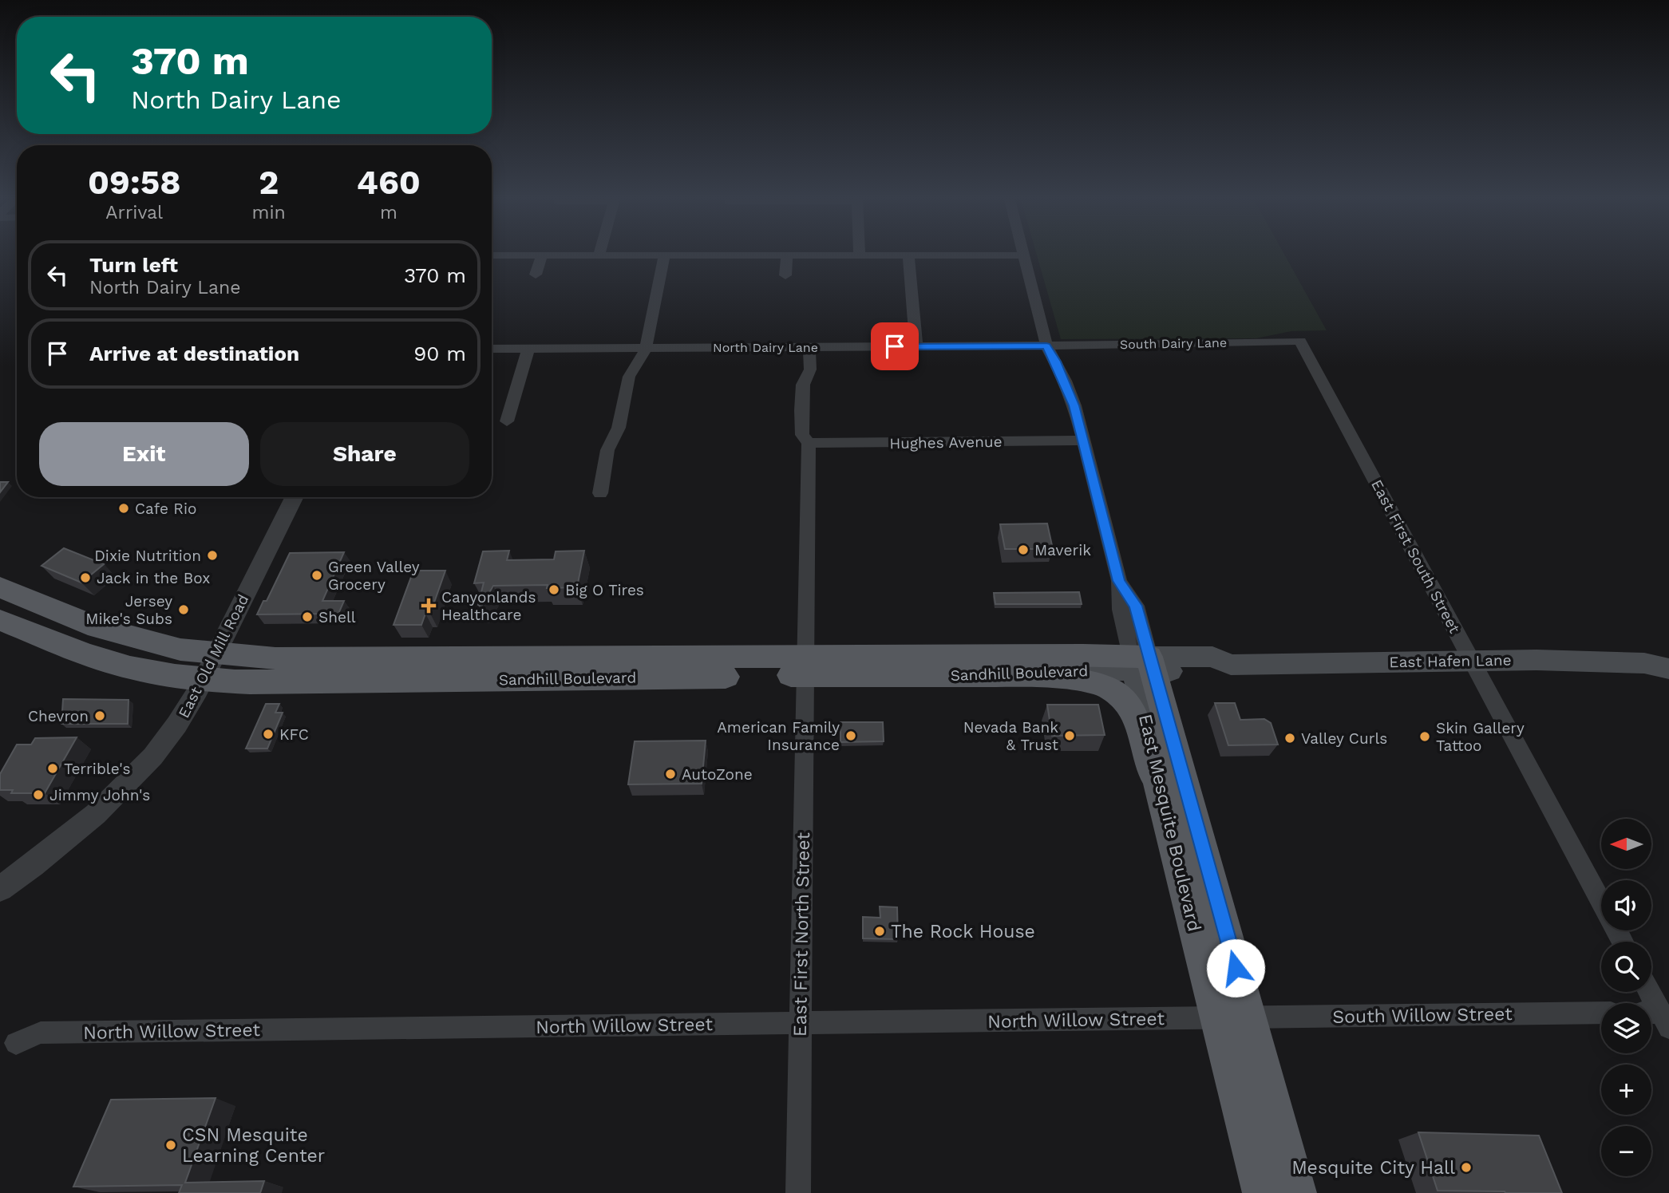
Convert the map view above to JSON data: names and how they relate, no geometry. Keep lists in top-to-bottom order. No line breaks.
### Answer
{"streets":{"main road":["East Hafen Lane","Sandhill Boulevard","East Mesquite Boulevard"],"street":["South Dairy Lane","North Dairy Lane","Hughes Avenue","East First South Street","East Old Mill Road","East First North Street","South Willow Street","North Willow Street"]},"crossings":[["South Dairy Lane","North Dairy Lane"],["South Dairy Lane","East First South Street"],["South Dairy Lane","East Mesquite Boulevard"],["North Dairy Lane","East Mesquite Boulevard"],["North Dairy Lane","East First North Street"],["Hughes Avenue","East Mesquite Boulevard"],["Hughes Avenue","East First North Street"],["East First South Street","East Hafen Lane"],["East Old Mill Road","Sandhill Boulevard"],["East Hafen Lane","Sandhill Boulevard"],["East Hafen Lane","East Mesquite Boulevard"],["Sandhill Boulevard","East Mesquite Boulevard"],["Sandhill Boulevard","East First North Street"],["East Mesquite Boulevard","South Willow Street"],["East Mesquite Boulevard","North Willow Street"],["East First North Street","North Willow Street"],["South Willow Street","North Willow Street"]],"places":{"other":["Cafe Rio","Maverik","Dixie Nutrition","Green Valley Grocery","Jack in the Box","Big O Tires","Jersey Mike's Subs","Shell","Chevron","KFC","American Family Insurance","Nevada Bank & Trust","Skin Gallery Tattoo","Valley Curls","Terrible's","AutoZone","Jimmy John's","The Rock House","CSN Mesquite Learning Center","Mesquite City Hall"],"health":["Canyonlands Healthcare"]},"north":"left","page":{"turn":["370 m","North Dairy Lane"],"eta":["09:58","Arrival","2","min","460","m"],"list":[{"name":"Turn left","note":"North Dairy Lane","value":"370 m"},{"name":"Arrive at destination","value":"90 m"}],"buttons":["Exit","Share"],"map_buttons":["+","−"]}}
